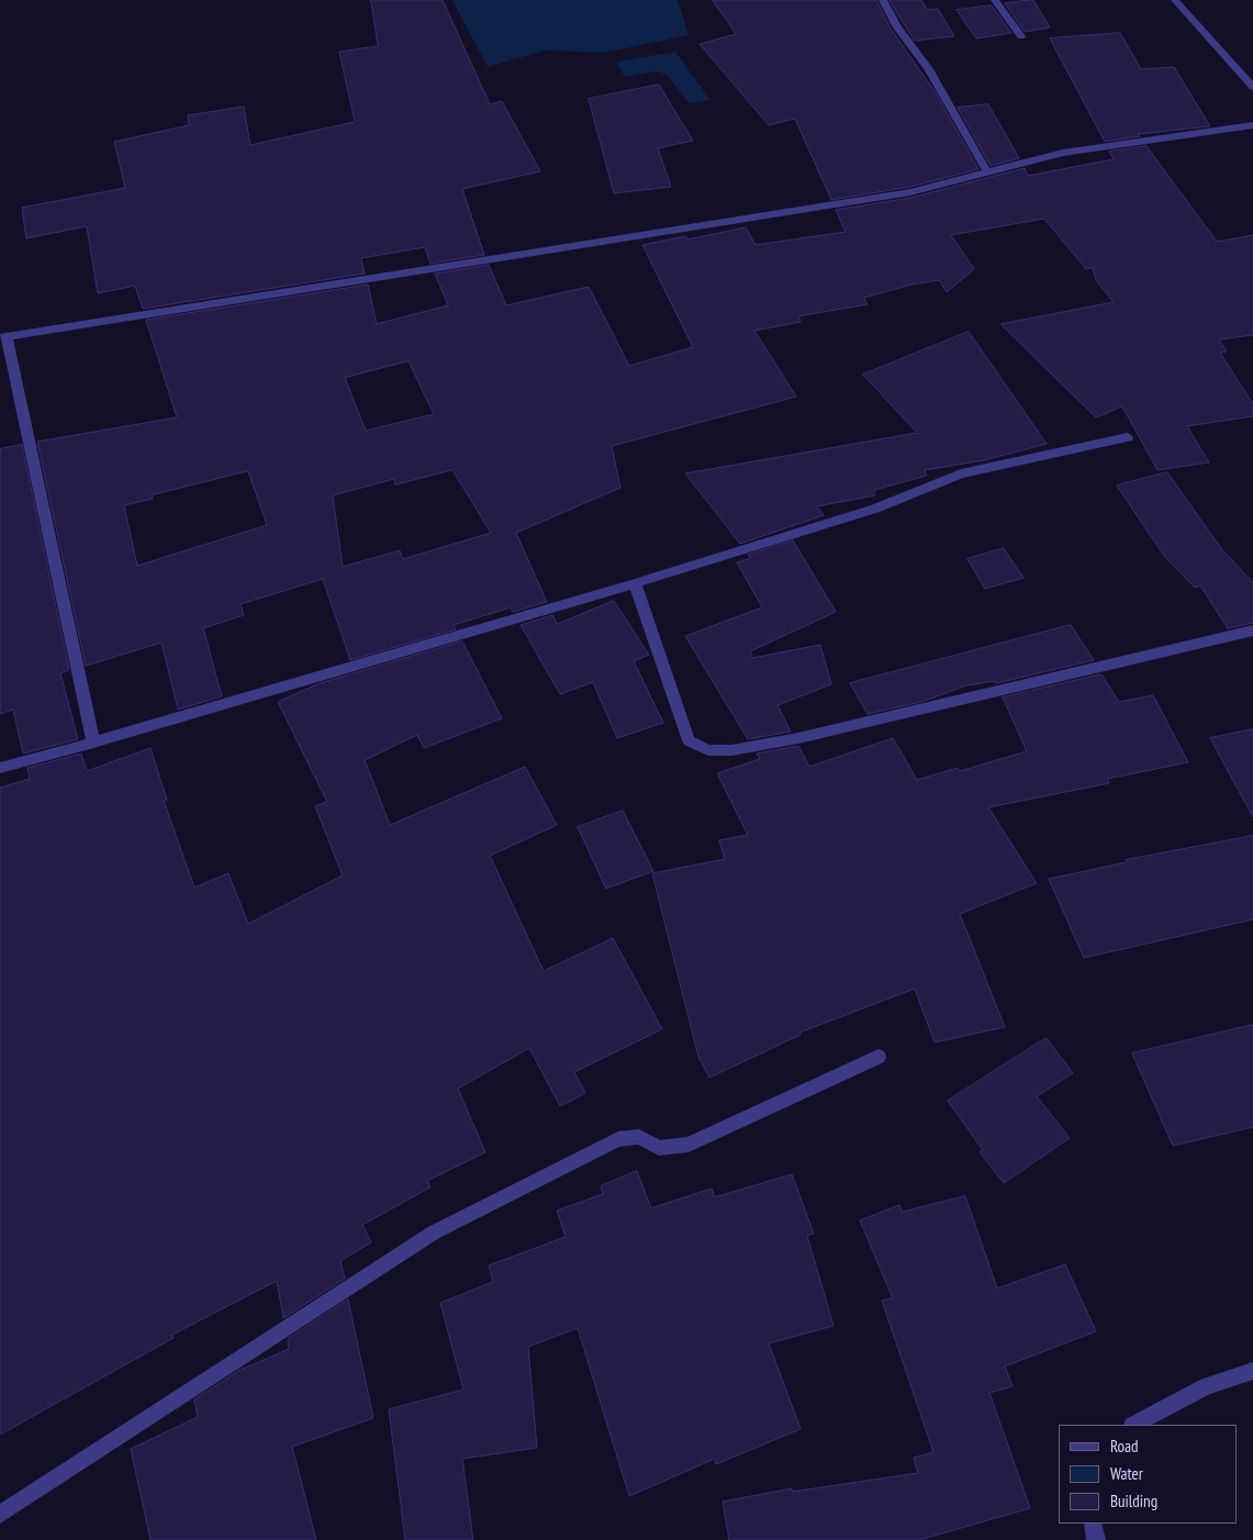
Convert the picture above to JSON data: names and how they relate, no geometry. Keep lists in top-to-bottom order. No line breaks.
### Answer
{"legend":["Road","Water","Building"]}
